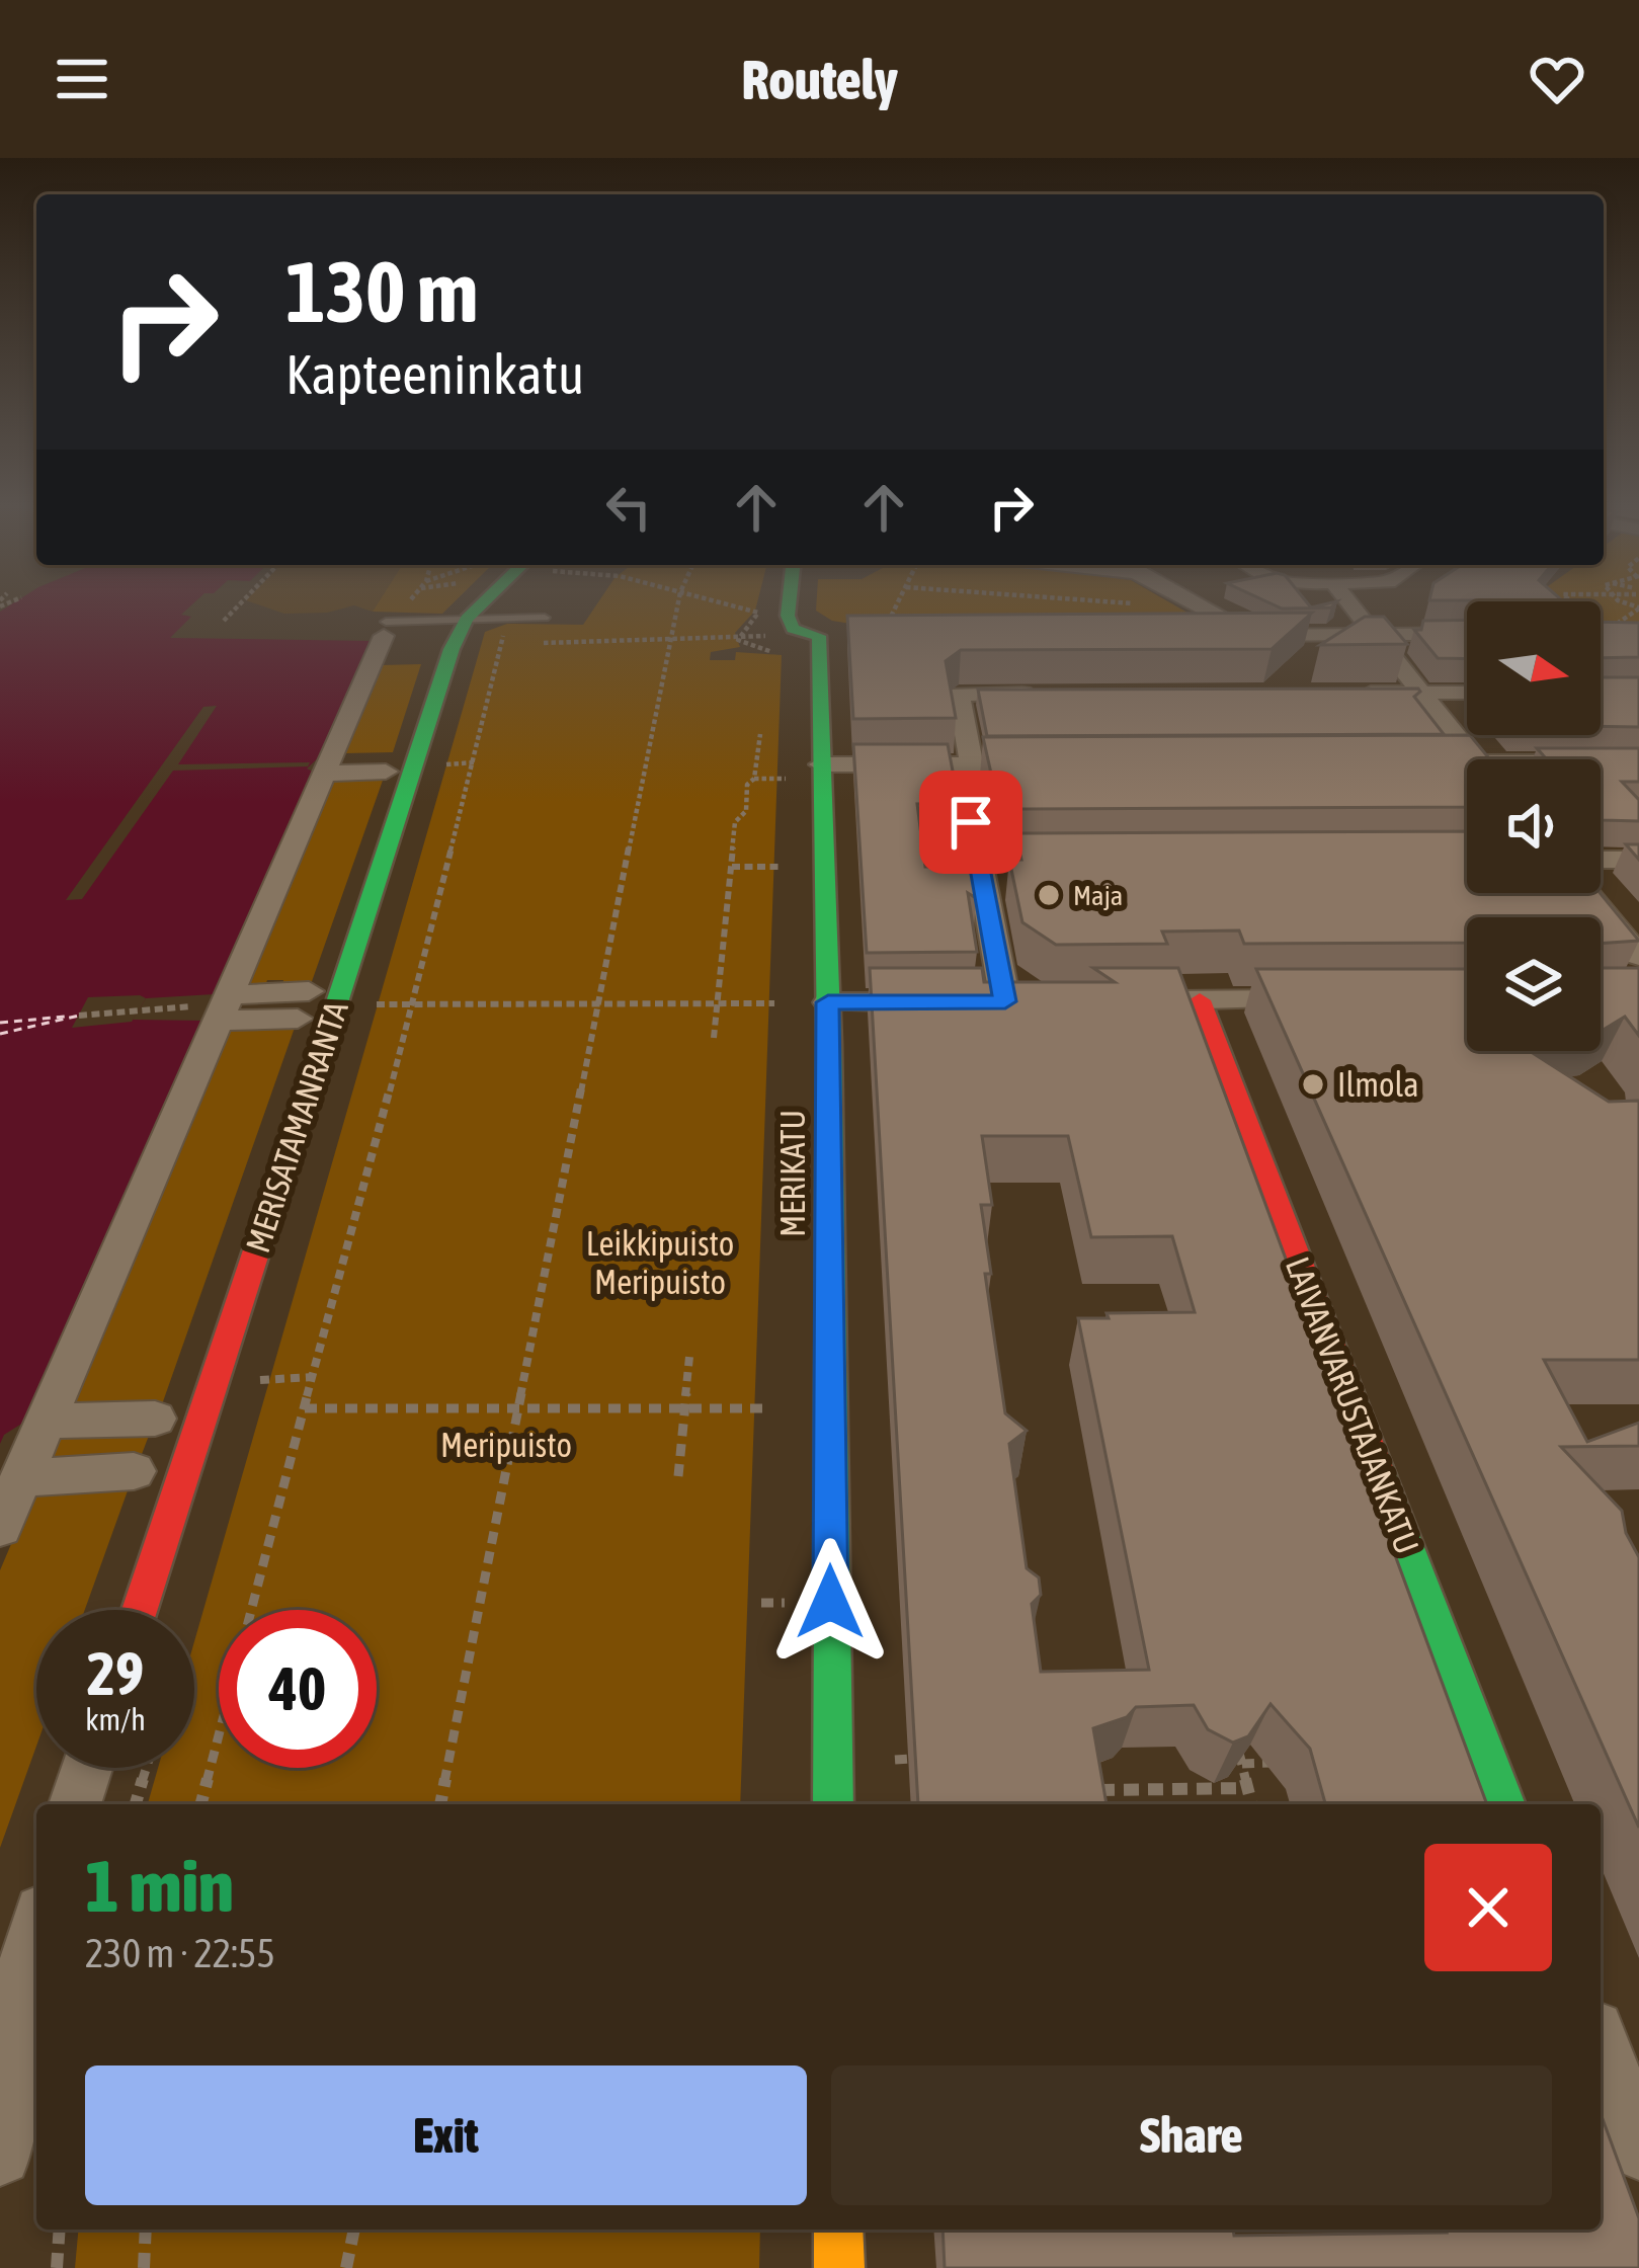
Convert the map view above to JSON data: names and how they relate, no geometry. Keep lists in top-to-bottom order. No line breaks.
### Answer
{"streets":{"street":["MERISATAMANRANTA","MERIKATU","LAIVANVARUSTAJANKATU"]},"parks":["Leikkipuisto Meripuisto","Meripuisto"],"places":["Maja","Ilmola"],"north":"right","page":{"header":"Routely","turn":["130 m","Kapteeninkatu"],"speed":"29 km/h","limit":"40","heading":["1 min","230 m · 22:55"],"buttons":["Exit","Share"]}}
